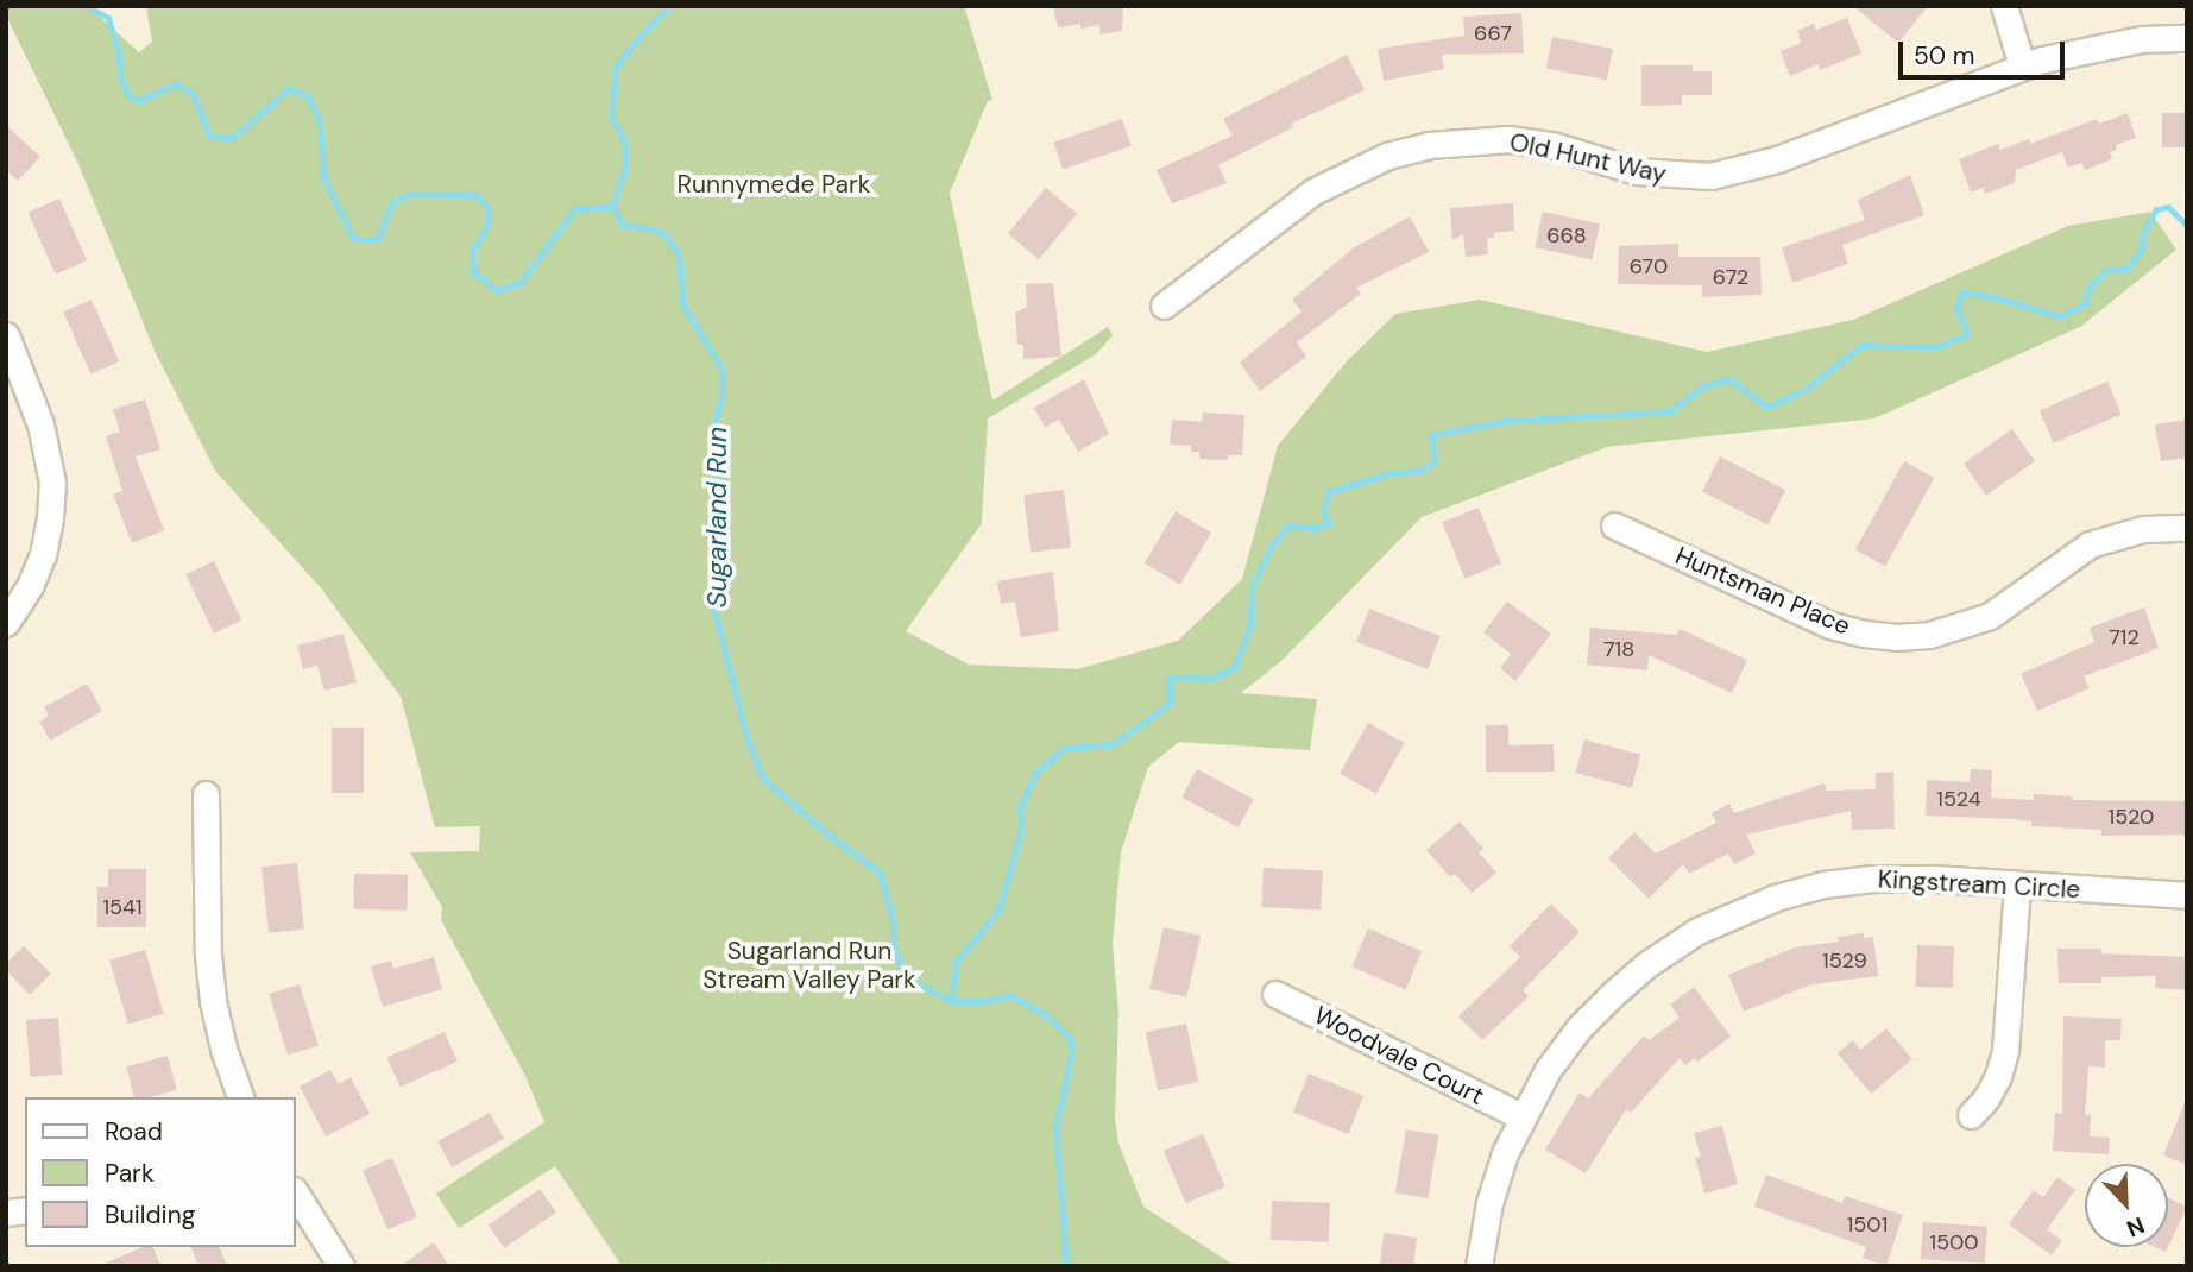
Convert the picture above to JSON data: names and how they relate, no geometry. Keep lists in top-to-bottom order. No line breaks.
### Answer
{"streets":{"street":["Old Hunt Way","Huntsman Place","Kingstream Circle","Woodvale Court"]},"crossings":[["Kingstream Circle","Woodvale Court"]],"water":["Sugarland Run"],"parks":["Runnymede Park","Sugarland Run Stream Valley Park"],"house_numbers":["667","668","670","672","712","718","1524","1520","1541","1529","1501","1500"],"legend":["Road","Park","Building"],"scale_bar":"50 m","north":"bottom right"}
